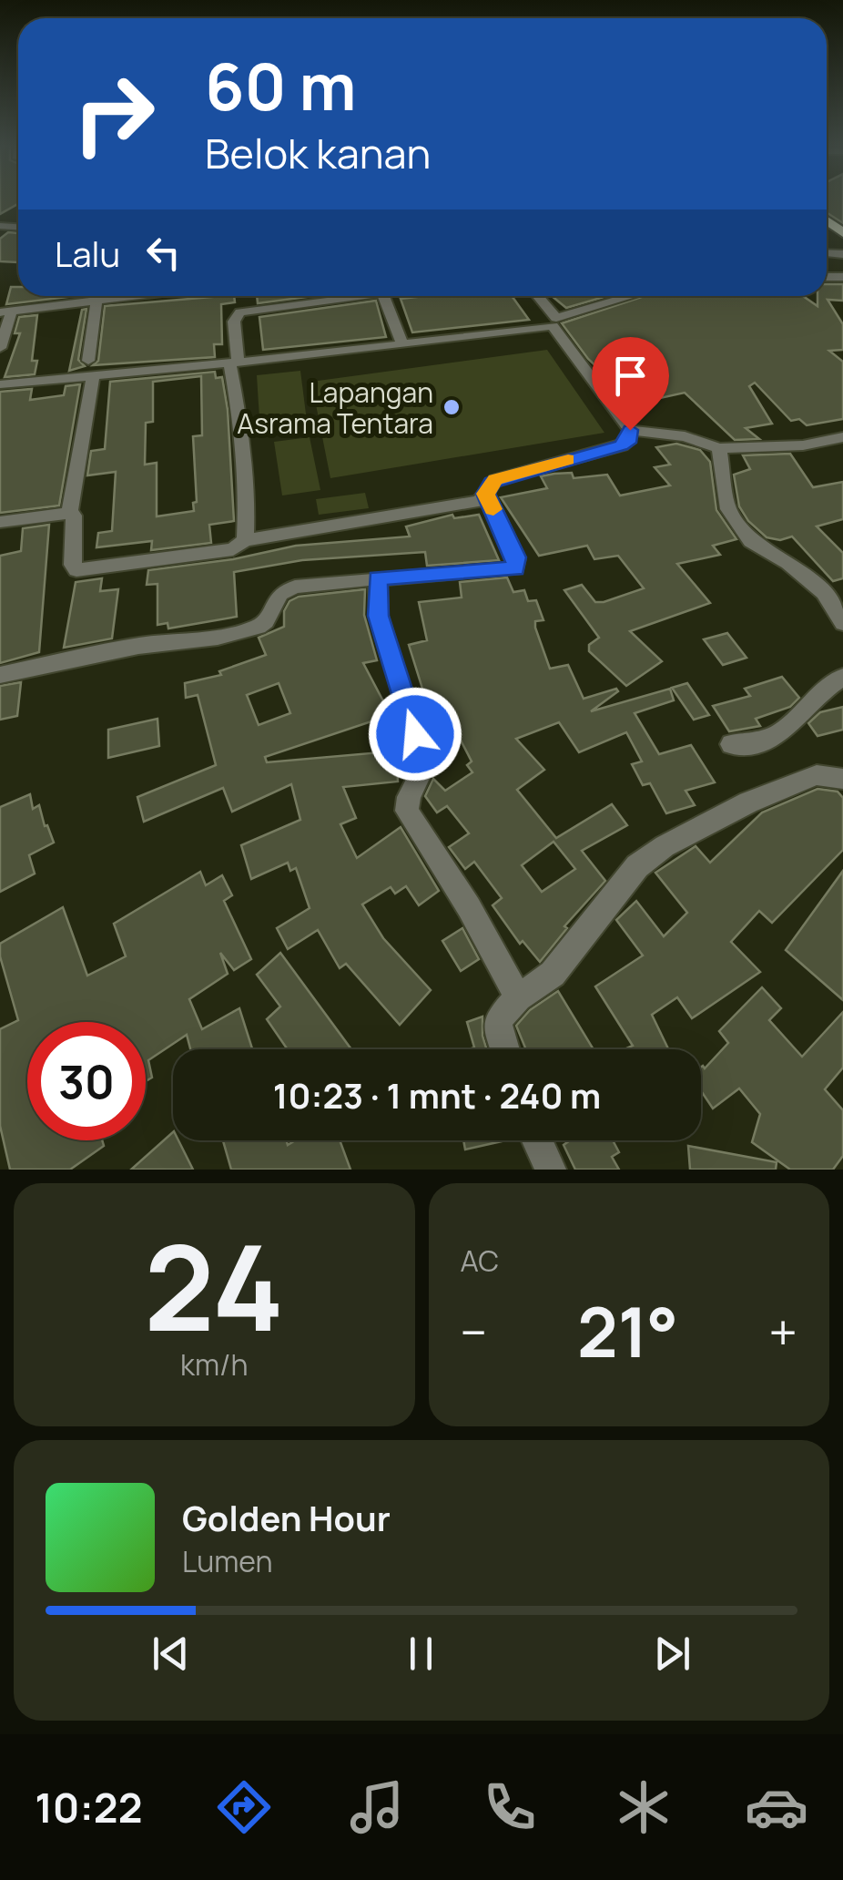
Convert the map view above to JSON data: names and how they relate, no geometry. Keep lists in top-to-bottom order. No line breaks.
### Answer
{"places":["Lapangan Asrama Tentara"],"page":{"turn":["60 m","Belok kanan"],"then":"Lalu","limit":"30","trip":"10:23 · 1 mnt · 240 m","tile":[["24","km/h"],"AC"],"heat":["−","21°","+"],"song":["Golden Hour","Lumen"],"tabs":"10:22"}}
